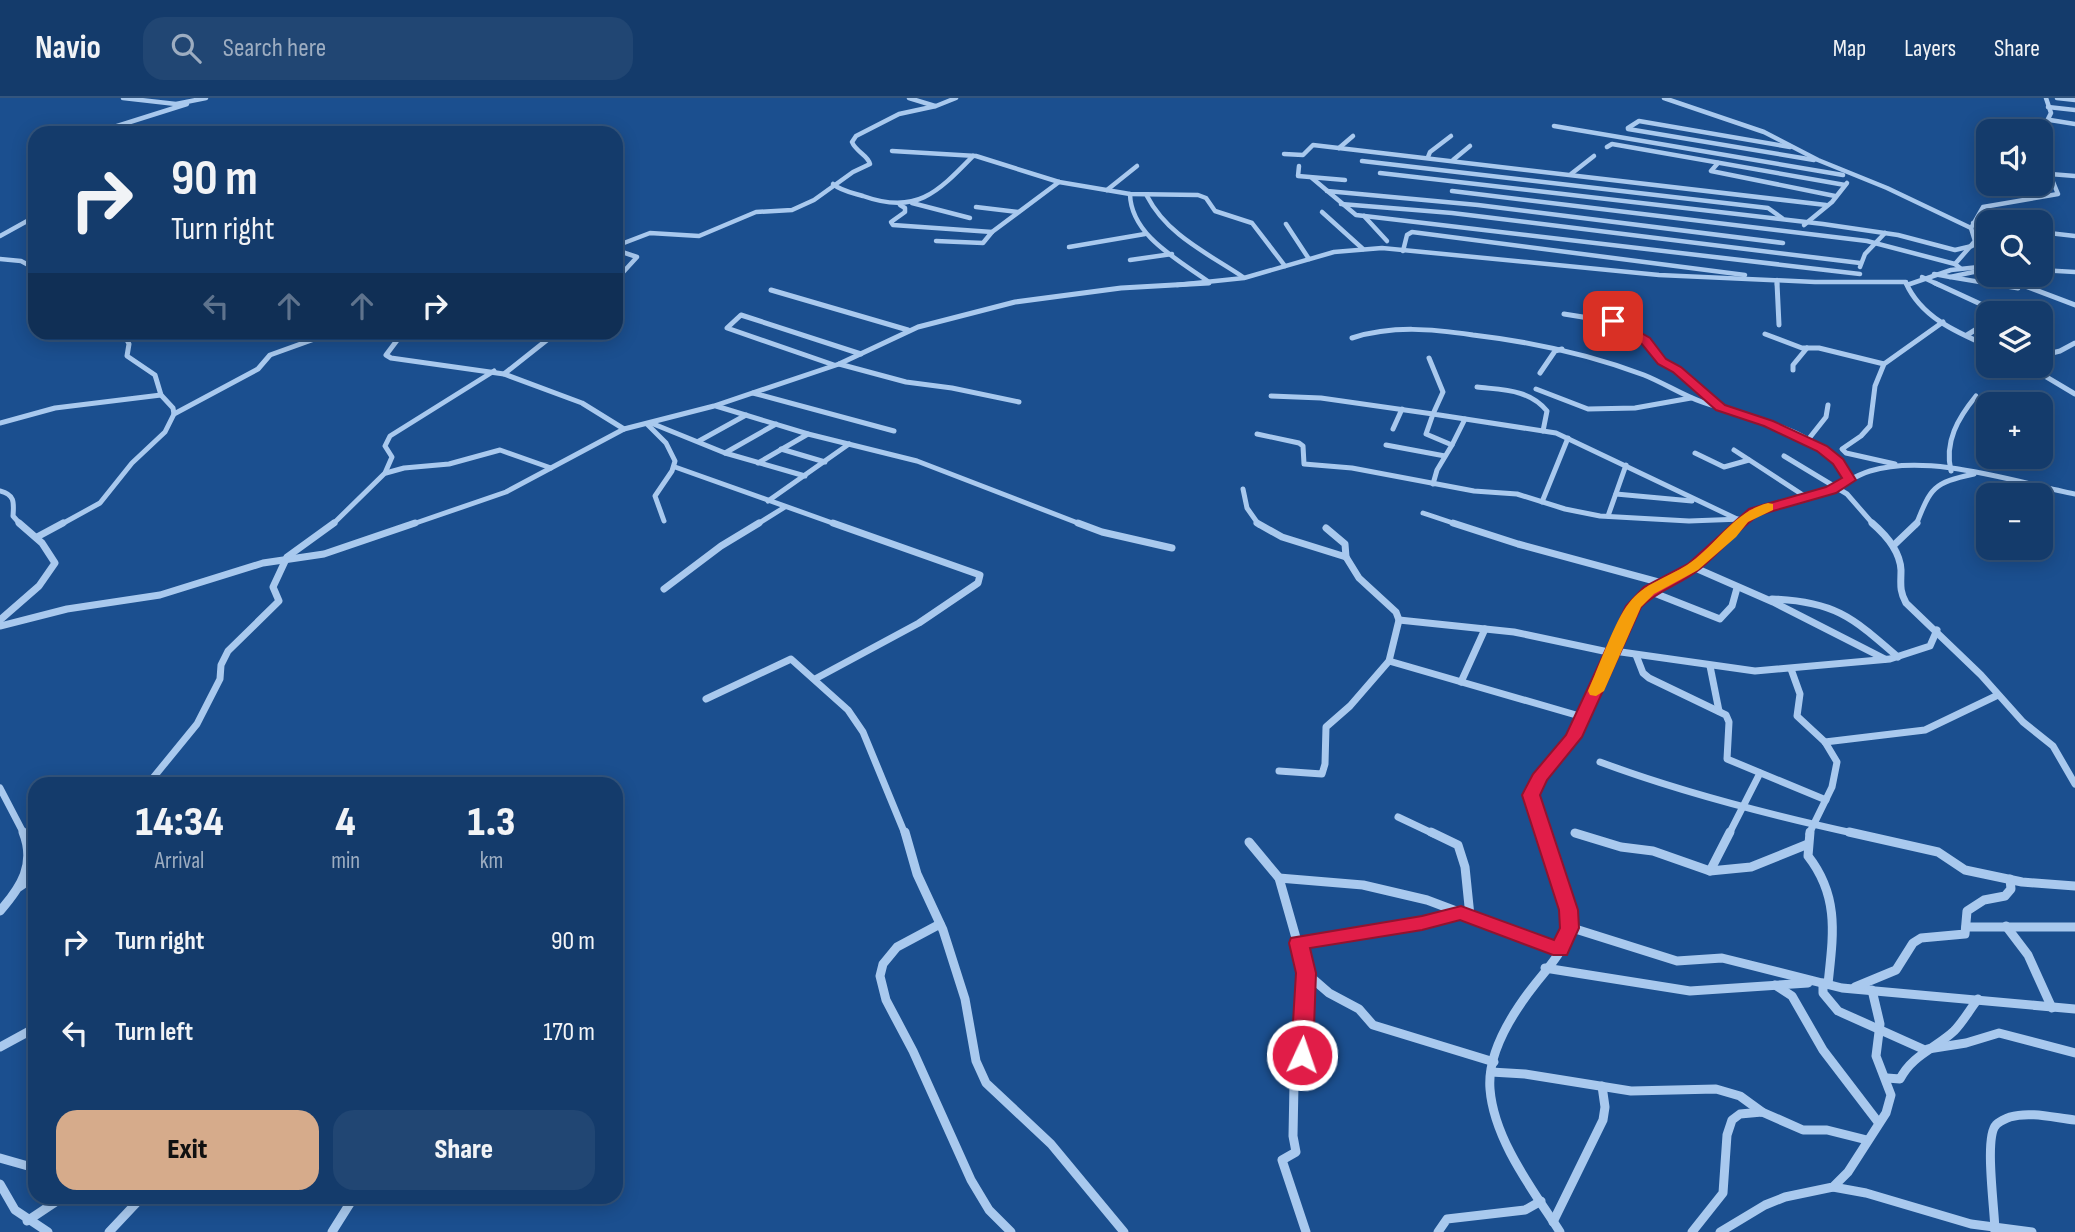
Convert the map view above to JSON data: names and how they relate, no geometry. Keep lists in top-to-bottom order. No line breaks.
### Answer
{"page":{"header":"Navio","search":"Search here","nav":["Map","Layers","Share"],"map_buttons":["+","−"],"turn":["90 m","Turn right"],"eta":["14:34","Arrival","4","min","1.3","km"],"list":[{"name":"Turn right","value":"90 m"},{"name":"Turn left","value":"170 m"}],"buttons":["Exit","Share"]}}
